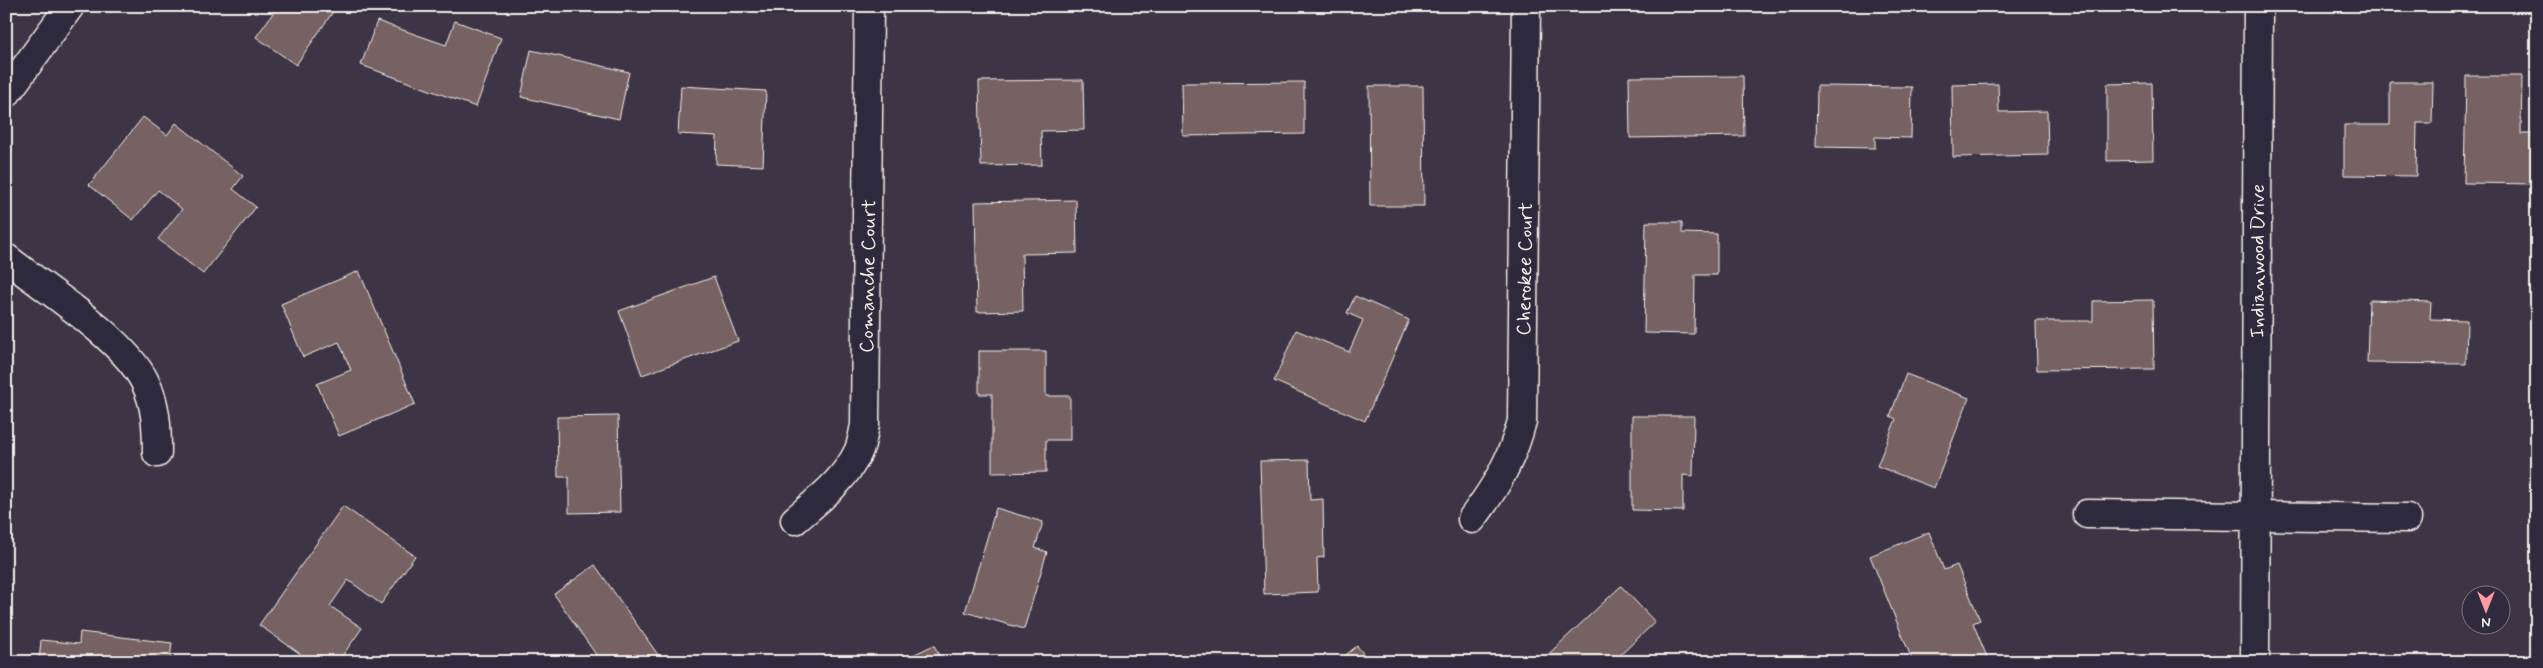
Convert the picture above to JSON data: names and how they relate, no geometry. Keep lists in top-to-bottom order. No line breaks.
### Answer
{"streets":{"street":["Indianwood Drive","Cherokee Court","Comanche Court"]},"north":"bottom"}
